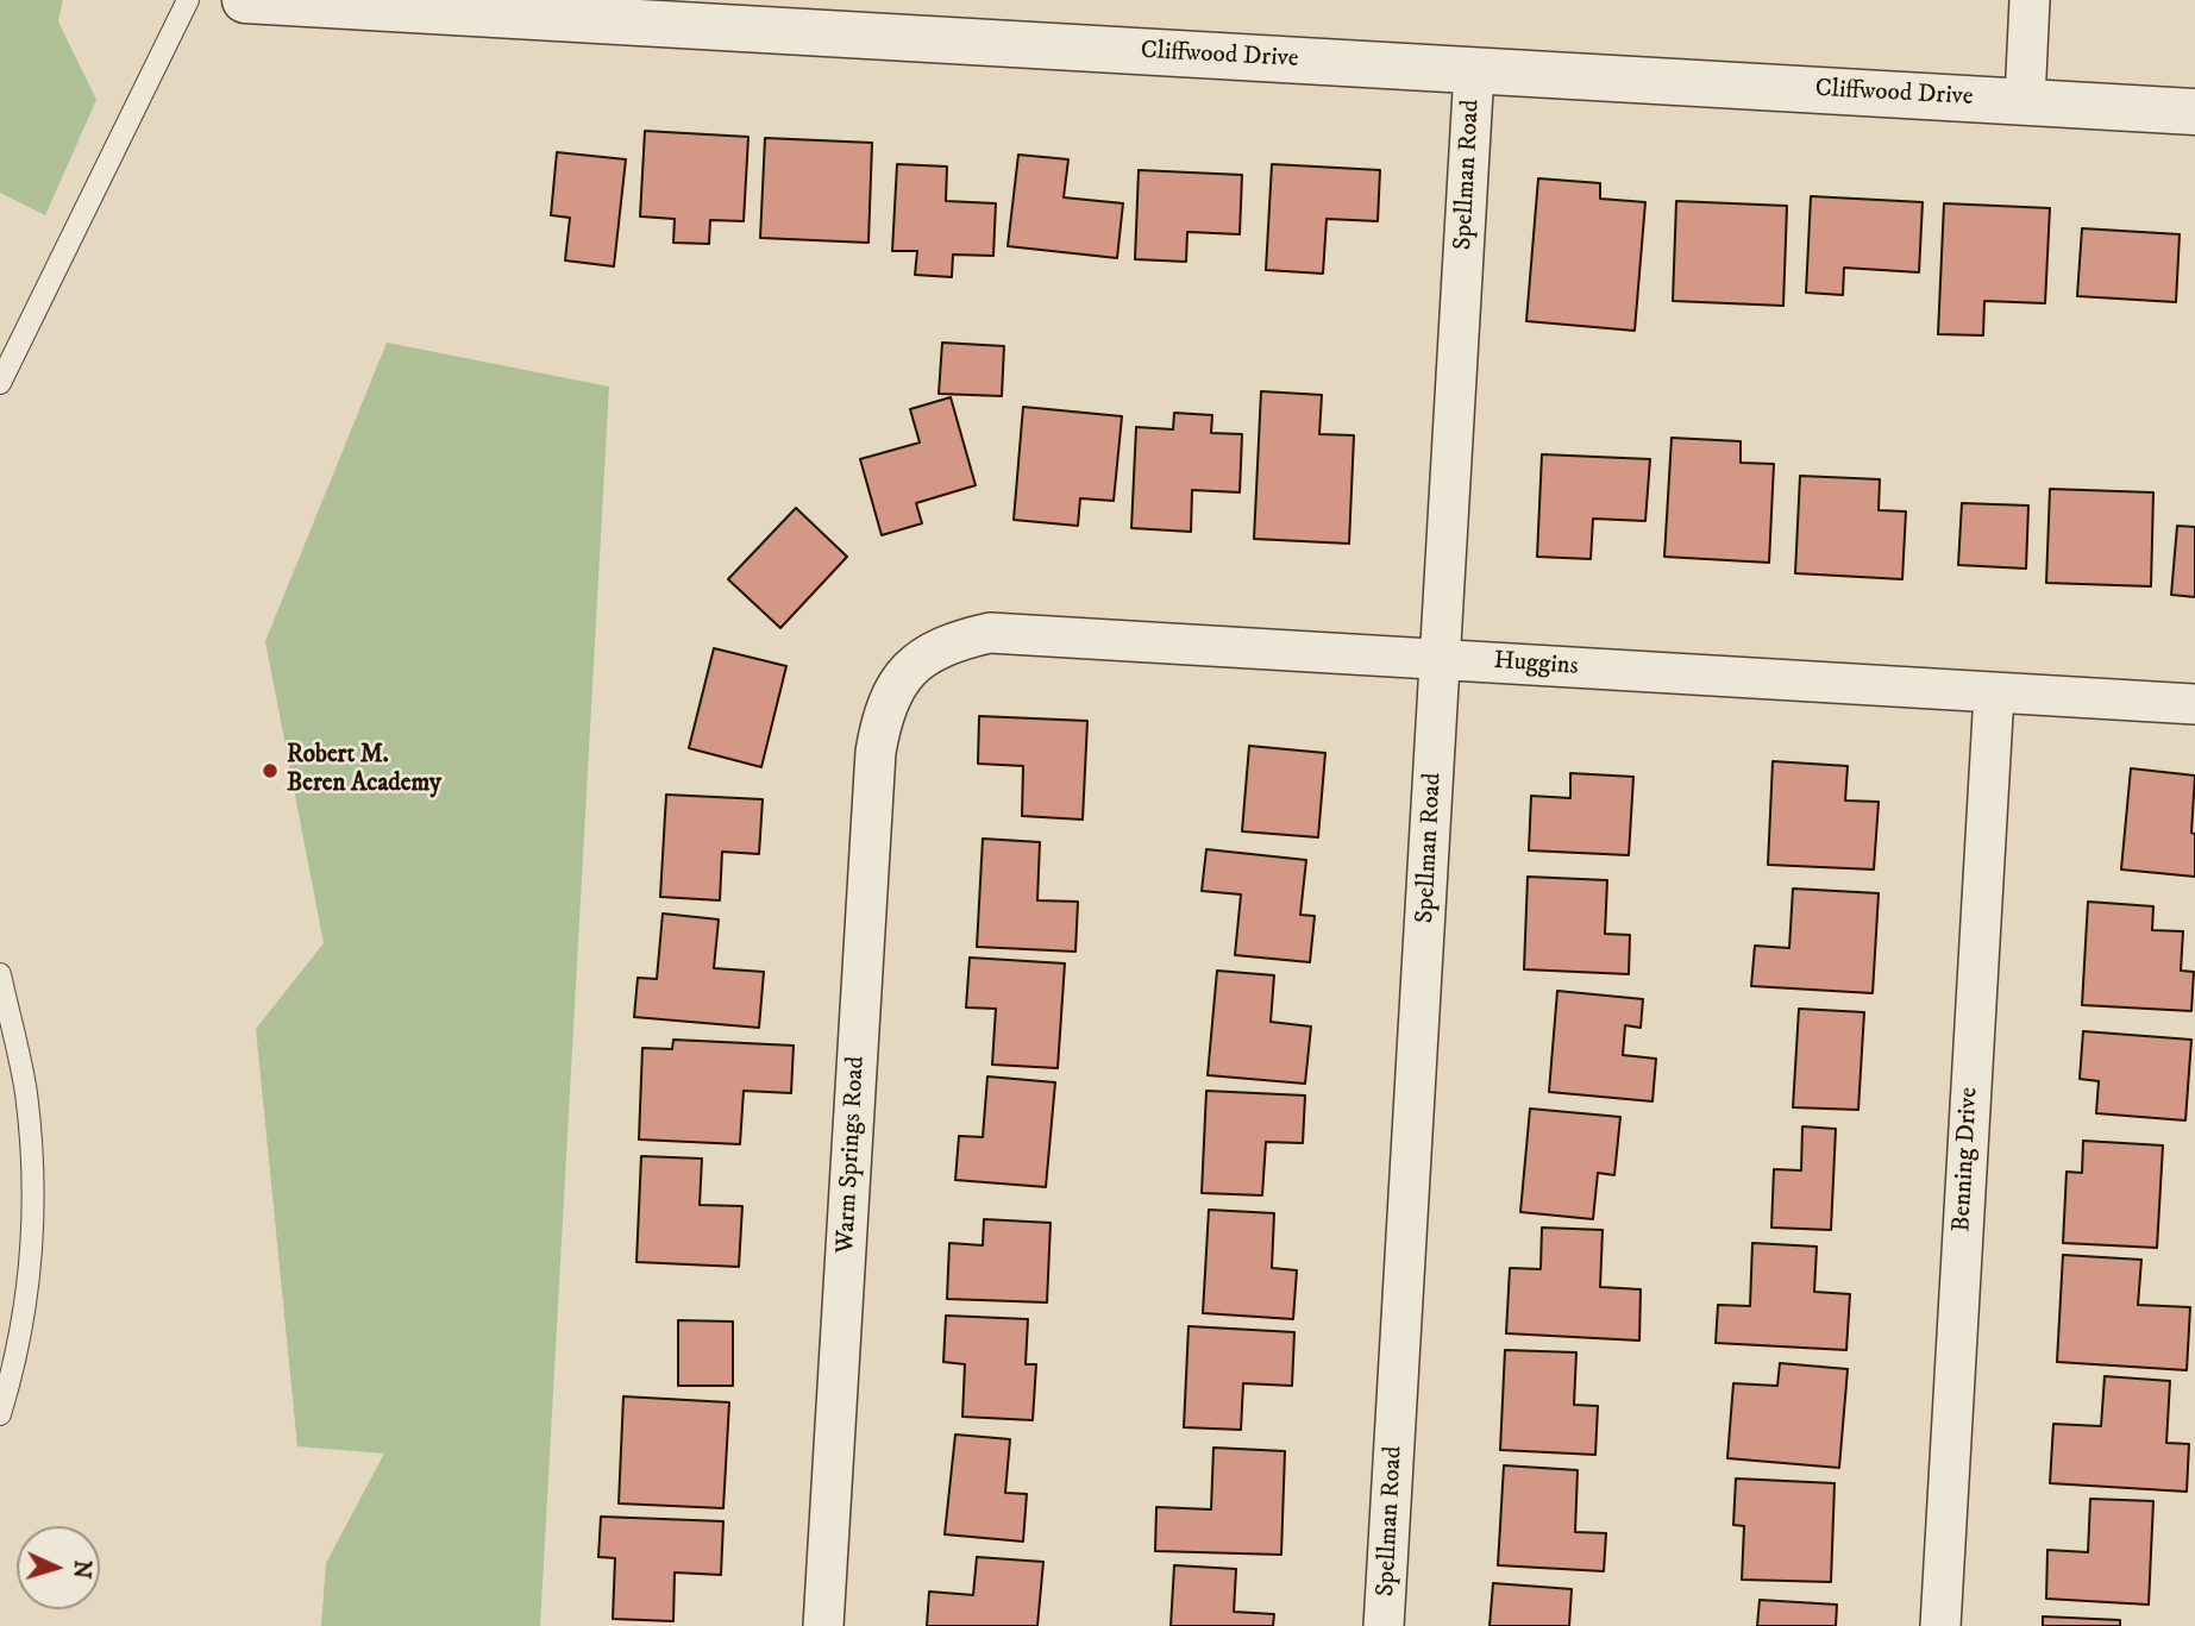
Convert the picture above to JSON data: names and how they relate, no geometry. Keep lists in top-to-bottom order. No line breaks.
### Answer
{"streets":{"street":["Cliffwood Drive","Spellman Road","Huggins","Warm Springs Road","Benning Drive"]},"crossings":[["Cliffwood Drive","Spellman Road"],["Spellman Road","Huggins"],["Huggins","Warm Springs Road"],["Huggins","Benning Drive"]],"places":["Robert M. Beren Academy"],"north":"right"}
